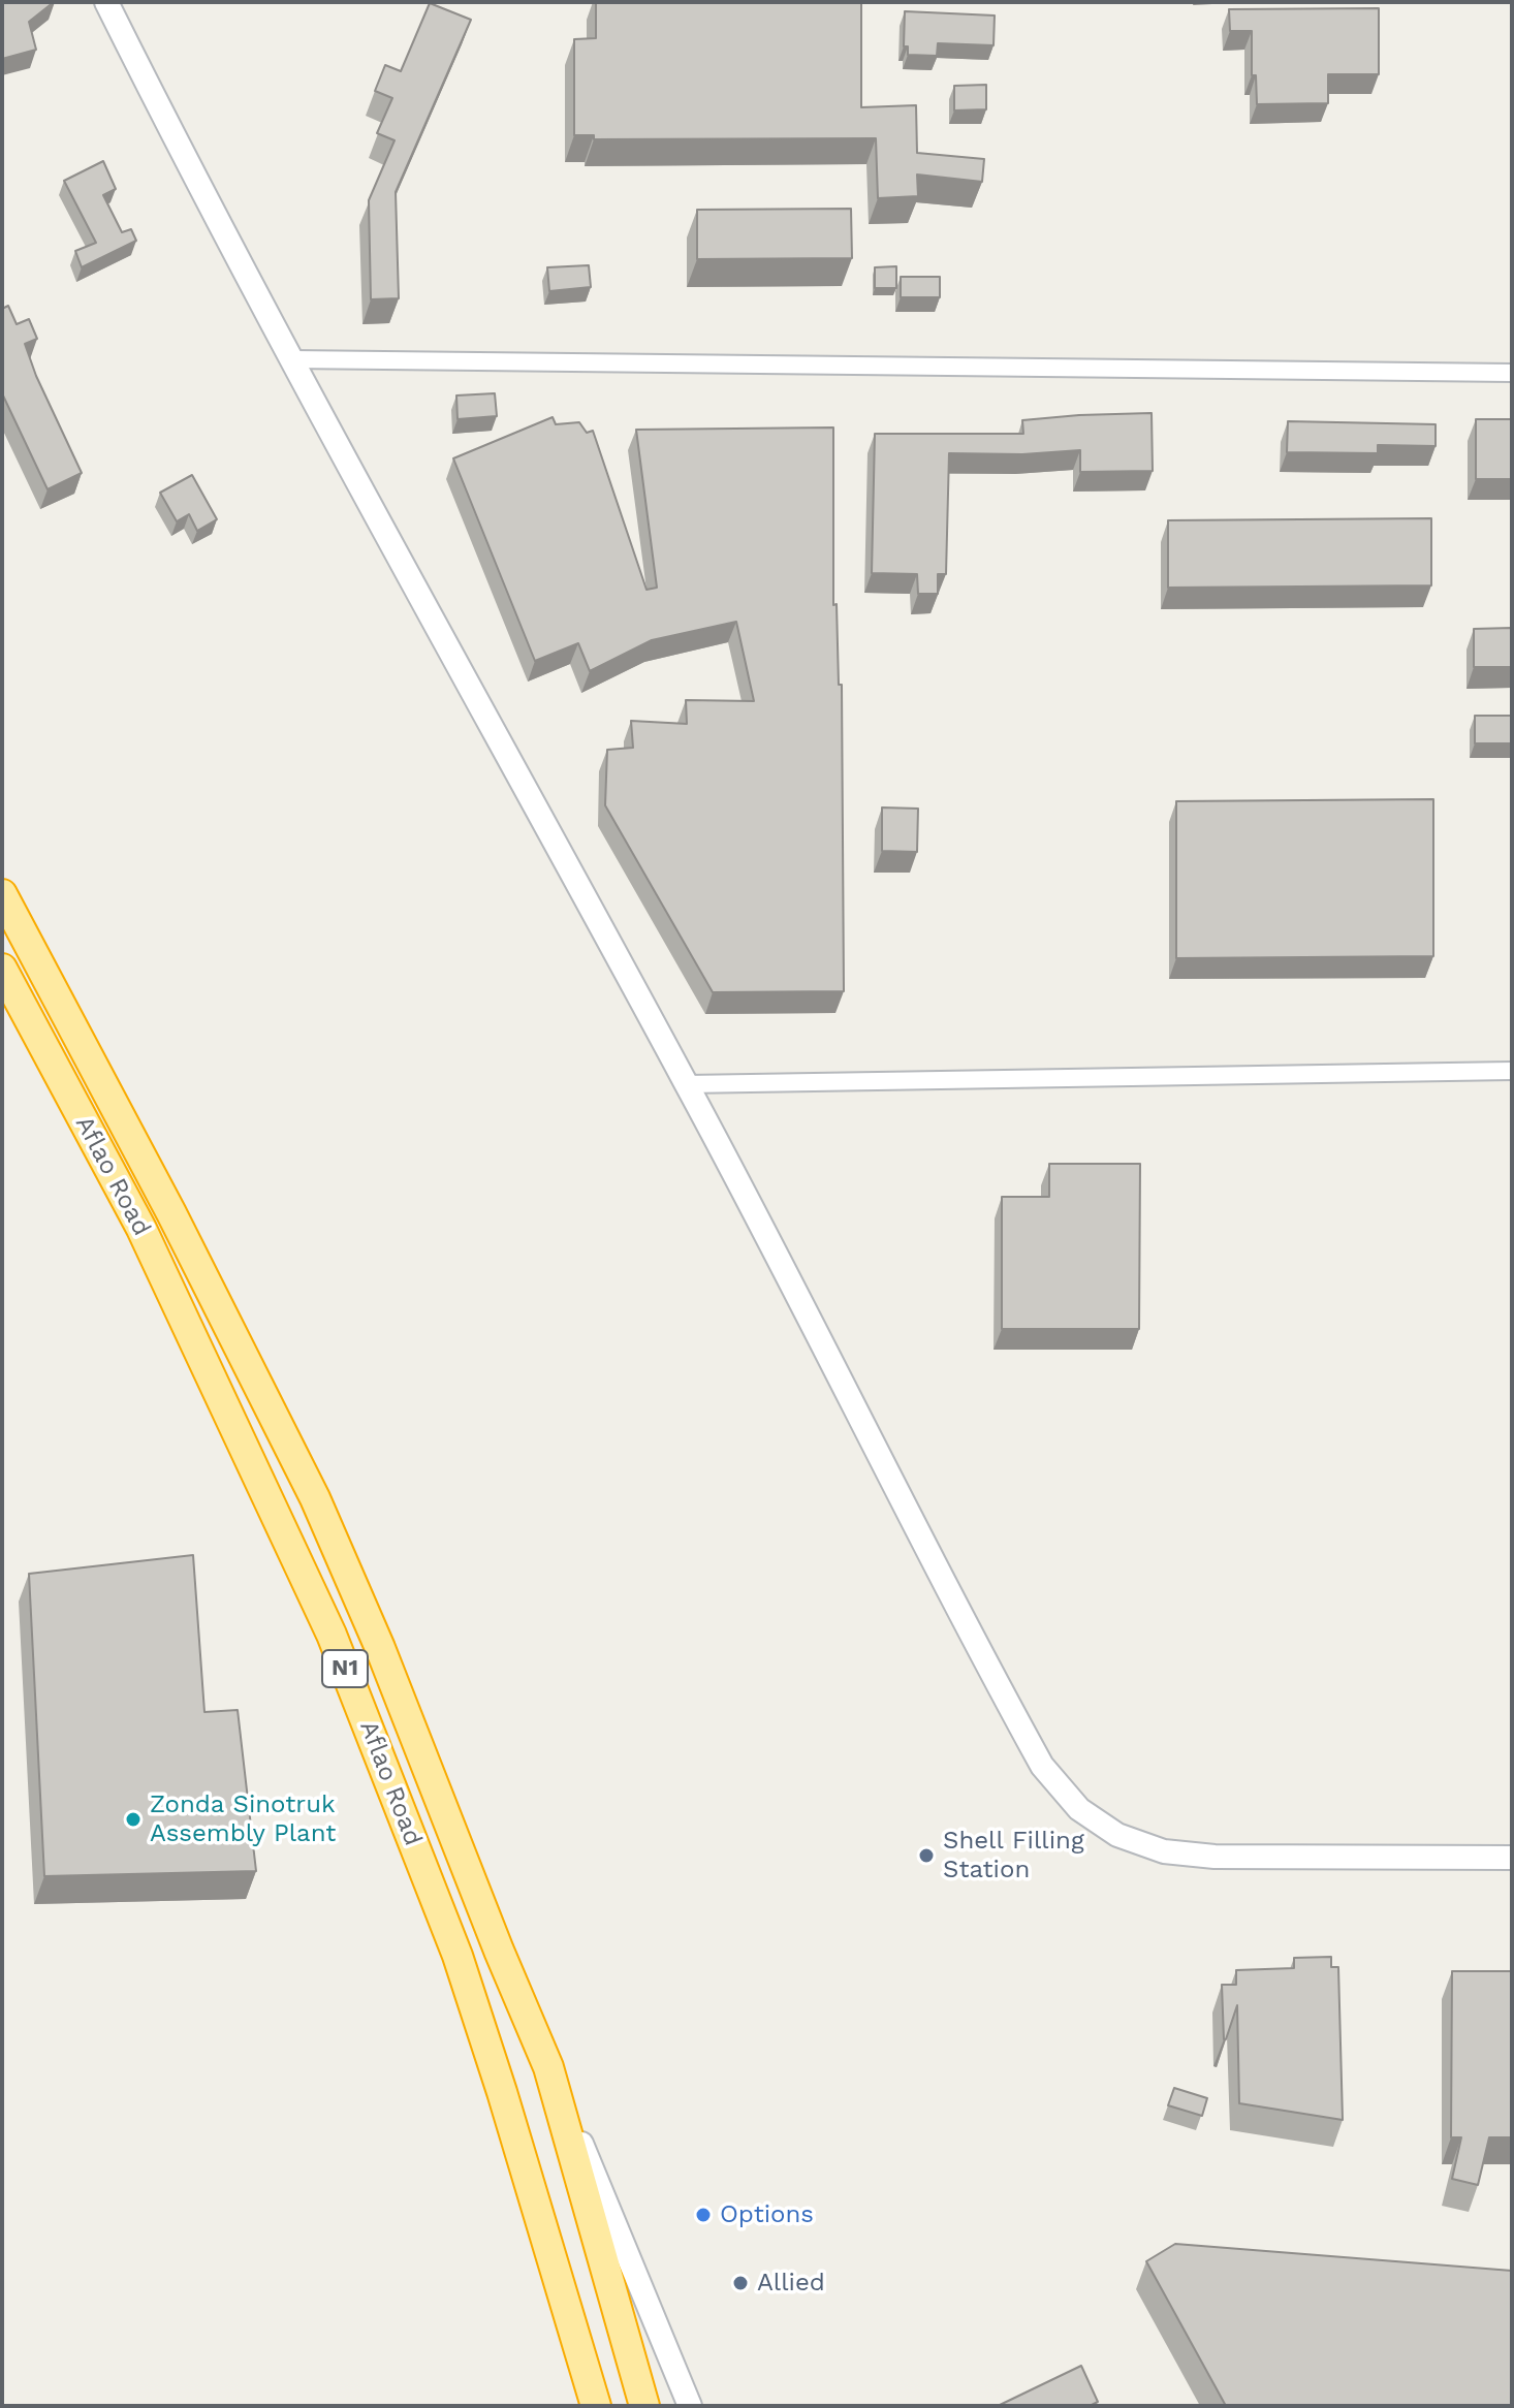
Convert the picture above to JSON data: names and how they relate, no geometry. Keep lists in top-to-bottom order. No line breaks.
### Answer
{"streets":{"highway":["Aflao Road","N1"]},"places":["Zonda Sinotruk Assembly Plant","Shell Filling Station","Options","Allied"]}
